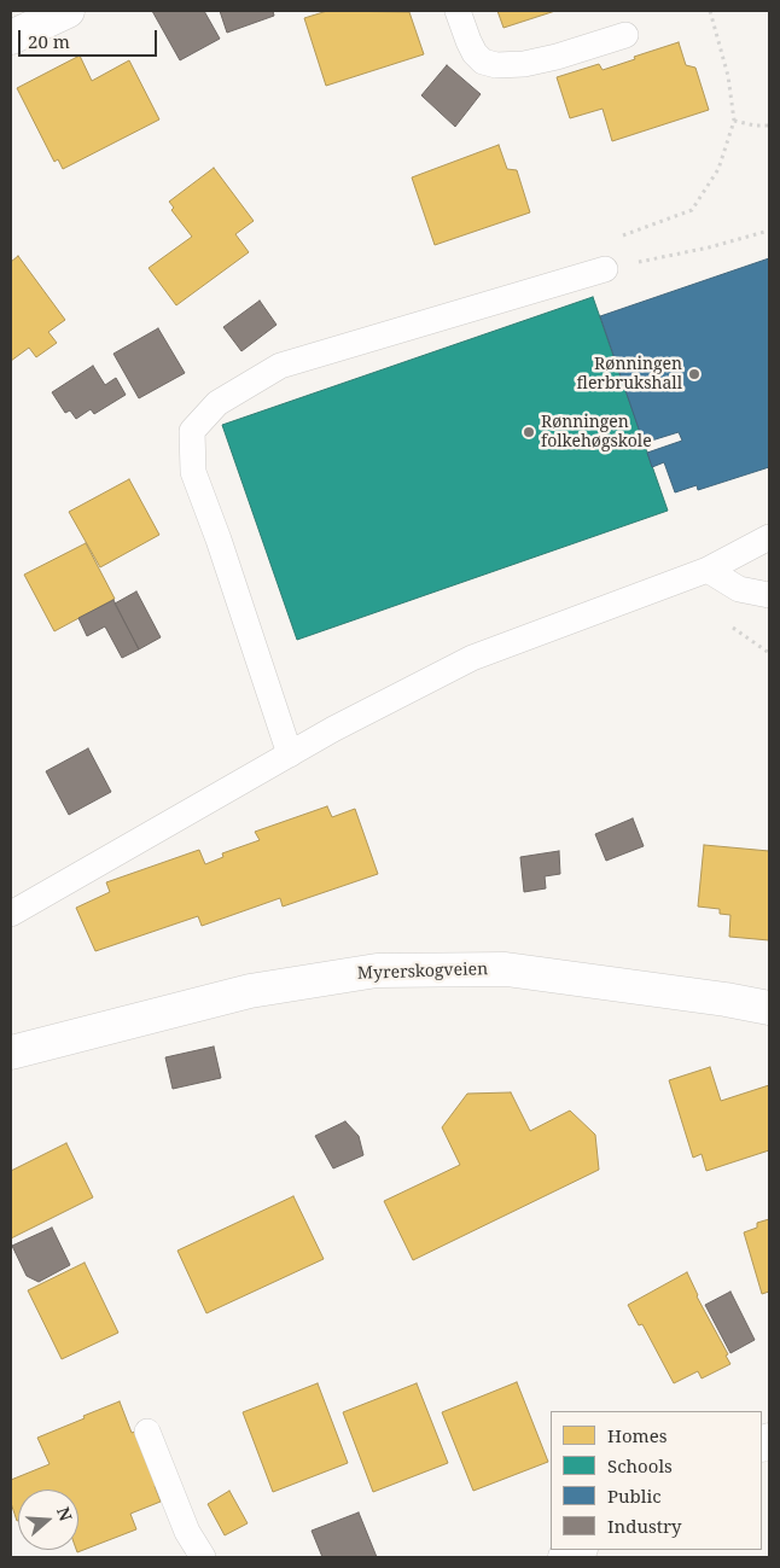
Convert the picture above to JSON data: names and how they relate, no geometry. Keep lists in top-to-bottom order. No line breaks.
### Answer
{"streets":{"street":["Myrerskogveien"]},"places":["Rønningen flerbrukshall","Rønningen folkehøgskole"],"legend":["Homes","Schools","Public","Industry"],"scale_bar":"20 m","north":"right"}
